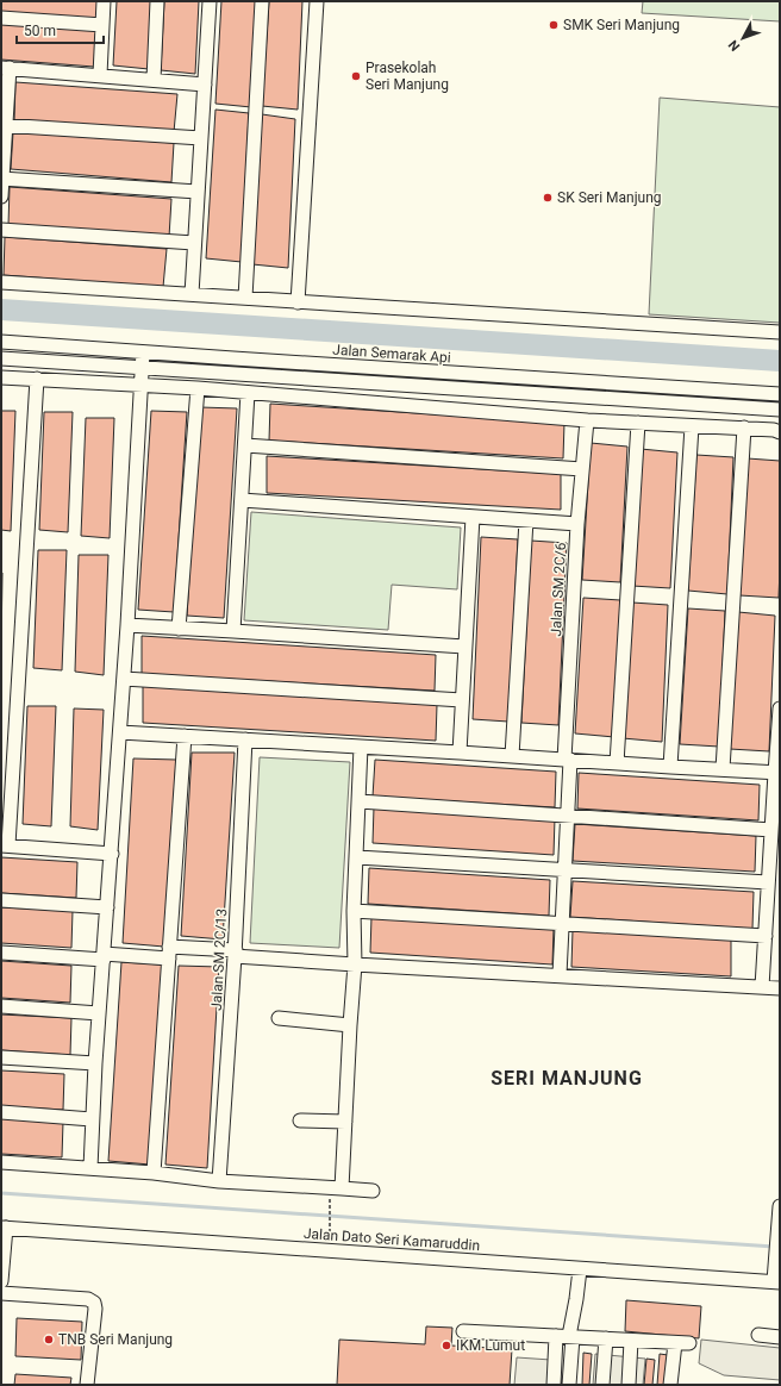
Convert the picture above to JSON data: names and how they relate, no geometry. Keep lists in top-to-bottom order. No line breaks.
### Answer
{"streets":{"street":["Jalan Semarak Api","Jalan SM 2C/6","Jalan SM 2C/13","Jalan Dato Seri Kamaruddin"]},"districts":["SERI MANJUNG"],"places":["SMK Seri Manjung","Prasekolah Seri Manjung","SK Seri Manjung","TNB Seri Manjung","IKM Lumut"],"scale_bar":"50 m","north":"bottom left"}
